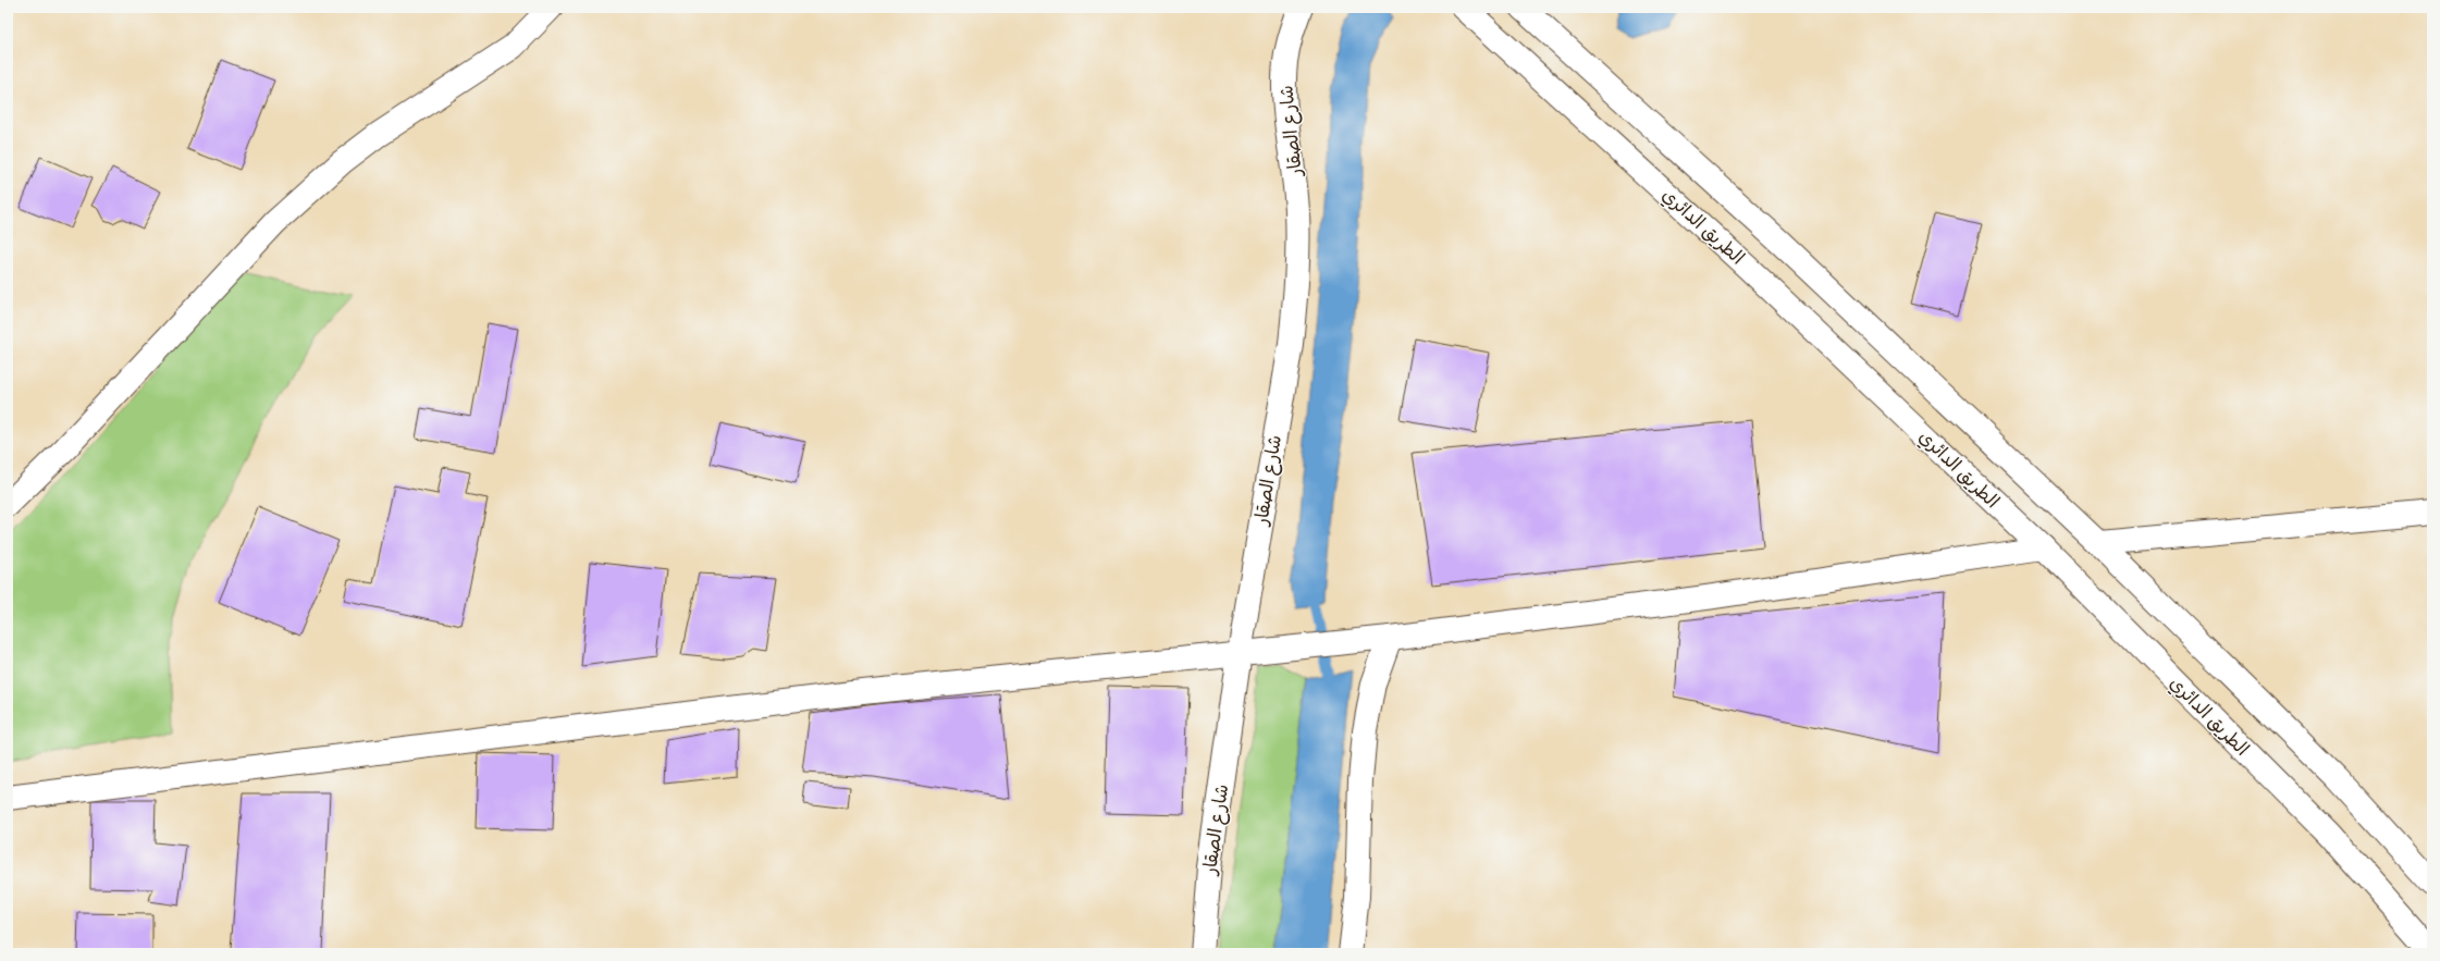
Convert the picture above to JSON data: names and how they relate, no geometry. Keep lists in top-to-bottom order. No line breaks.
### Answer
{"streets":{"main road":["شارع الصقار","الطريق الدائري"]}}
